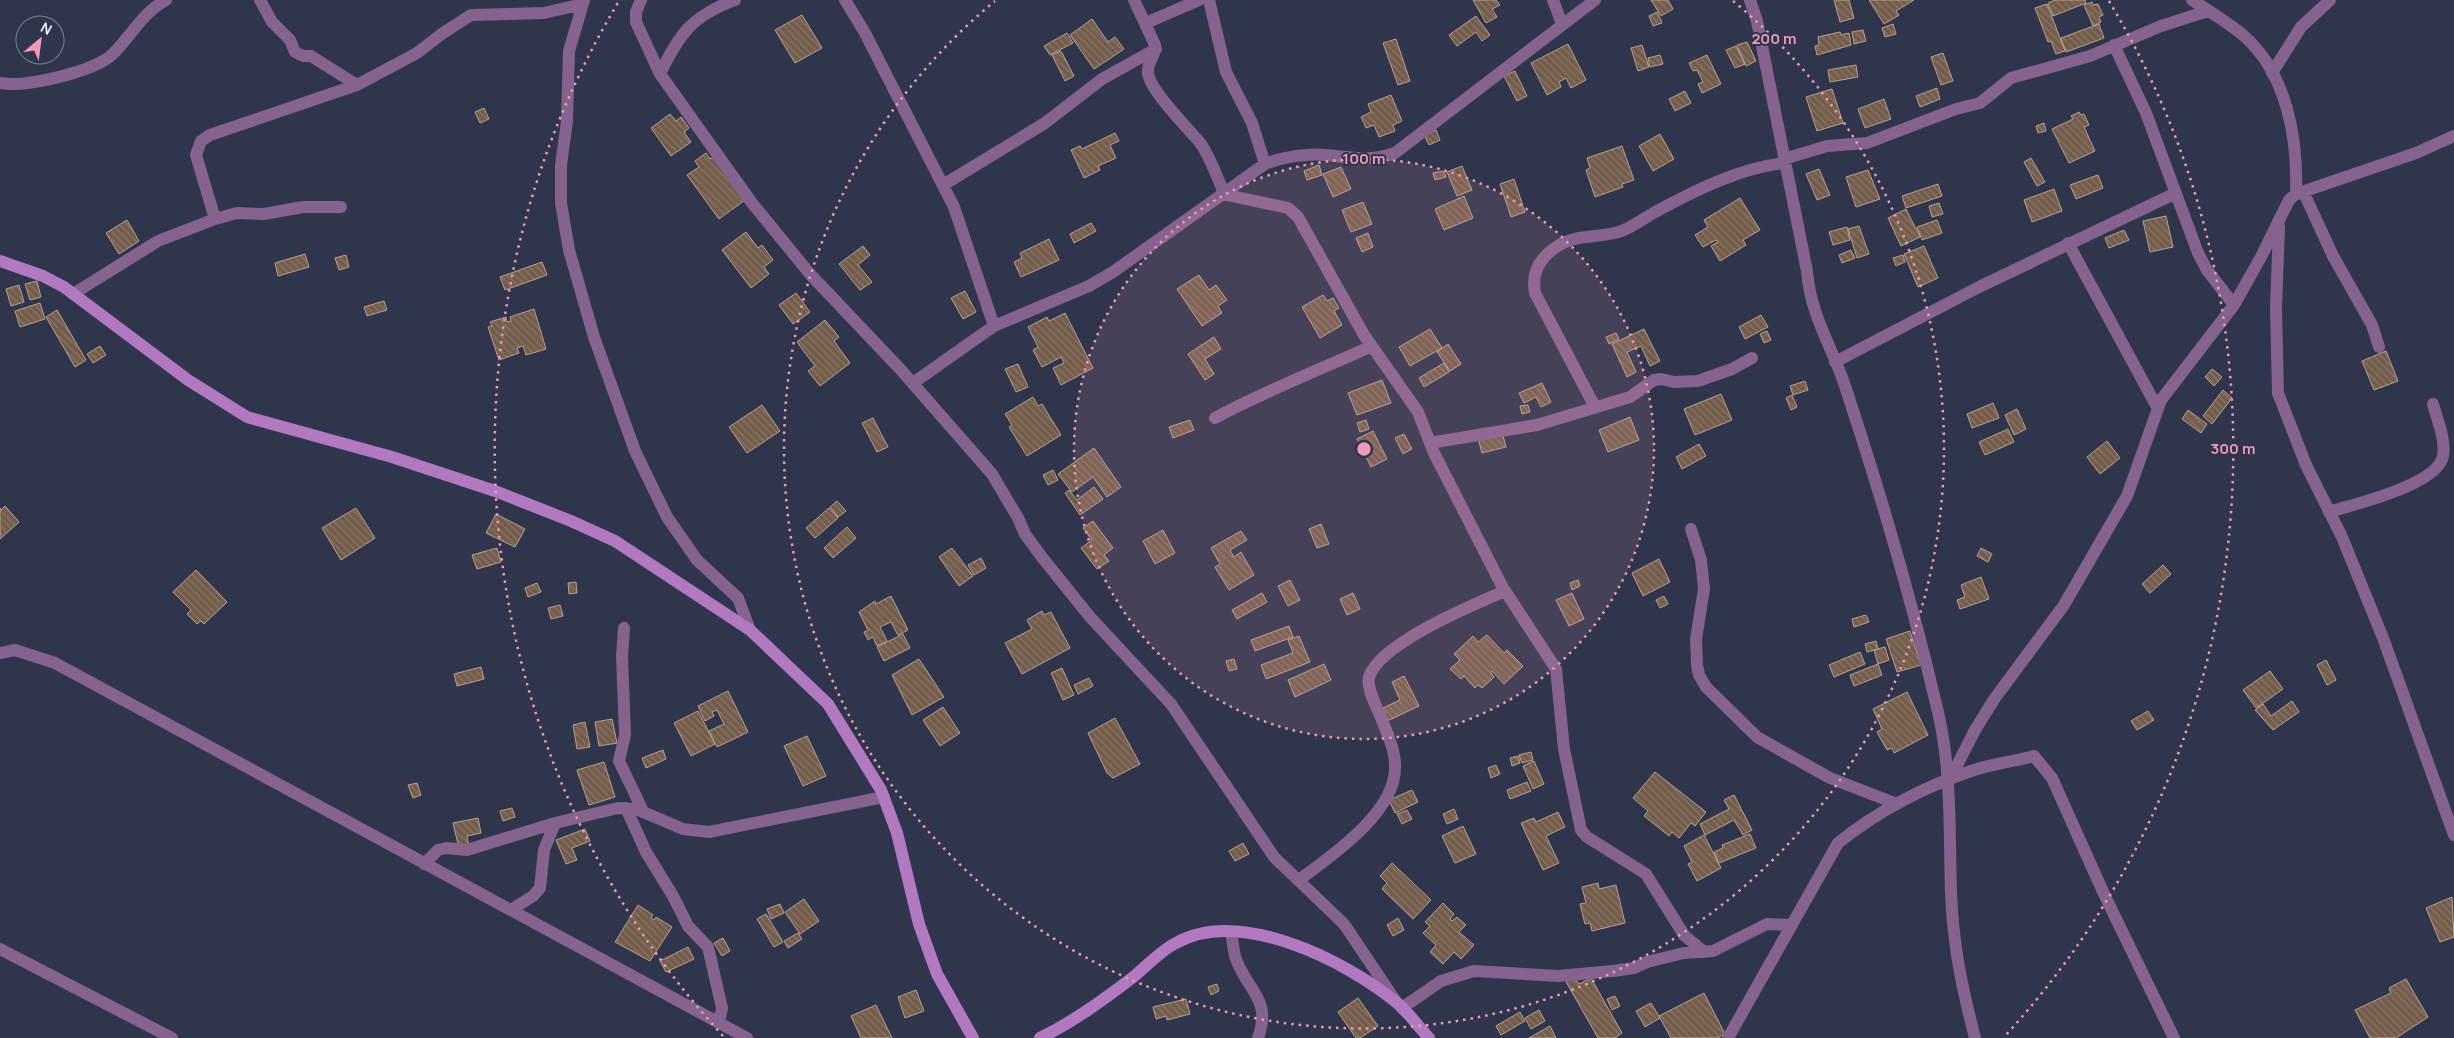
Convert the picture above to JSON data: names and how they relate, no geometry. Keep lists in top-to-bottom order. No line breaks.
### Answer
{"north":"top right","rings":["200 m","100 m","300 m"]}
